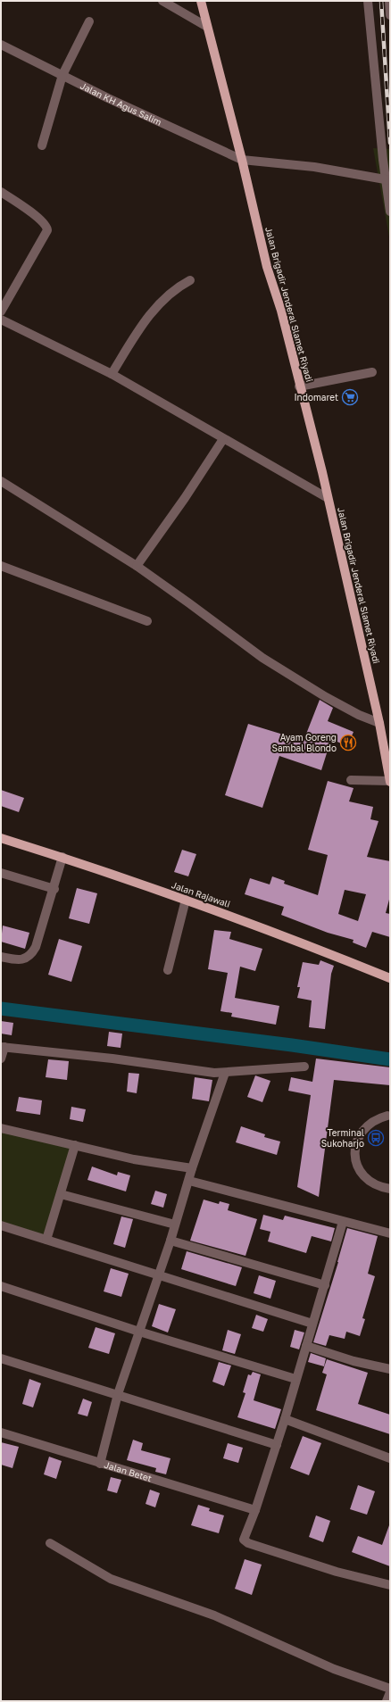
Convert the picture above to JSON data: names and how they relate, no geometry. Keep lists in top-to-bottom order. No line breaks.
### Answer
{"streets":{"main road":["Jalan Brigadir Jenderal Slamet Riyadi","Jalan Rajawali"],"street":["Jalan KH Agus Salim","Jalan Betet"]},"crossings":[["Jalan KH Agus Salim","Jalan Brigadir Jenderal Slamet Riyadi"]],"places":{"supermarket":["Indomaret"],"restaurant":["Ayam Goreng Sambal Blondo"],"bus stop":["Terminal Sukoharjo"]}}
